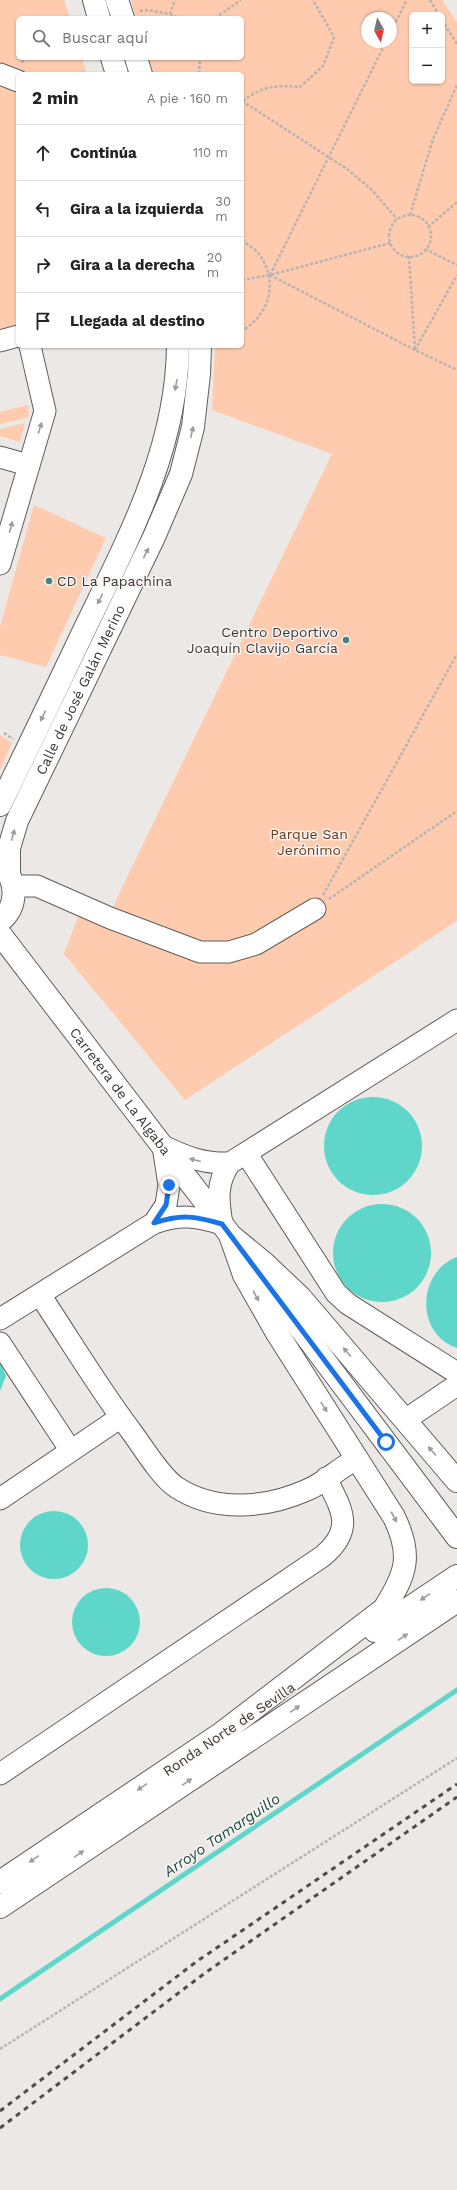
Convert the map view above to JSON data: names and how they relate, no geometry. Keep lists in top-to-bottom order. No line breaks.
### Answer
{"streets":{"main road":["Calle de José Galán Merino","Carretera de La Algaba","Ronda Norte de Sevilla"]},"crossings":[["Calle de José Galán Merino","Carretera de La Algaba"]],"water":["Arroyo Tamarguillo"],"parks":["Parque San Jerónimo"],"places":["CD La Papachina","Centro Deportivo Joaquín Clavijo García"],"north":"bottom","page":{"map_buttons":["+","−"],"search":"Buscar aquí","heading":["2 min","A pie · 160 m"],"list":[["Continúa","110 m"],["Gira a la izquierda","30 m"],["Gira a la derecha","20 m"],"Llegada al destino"]}}
